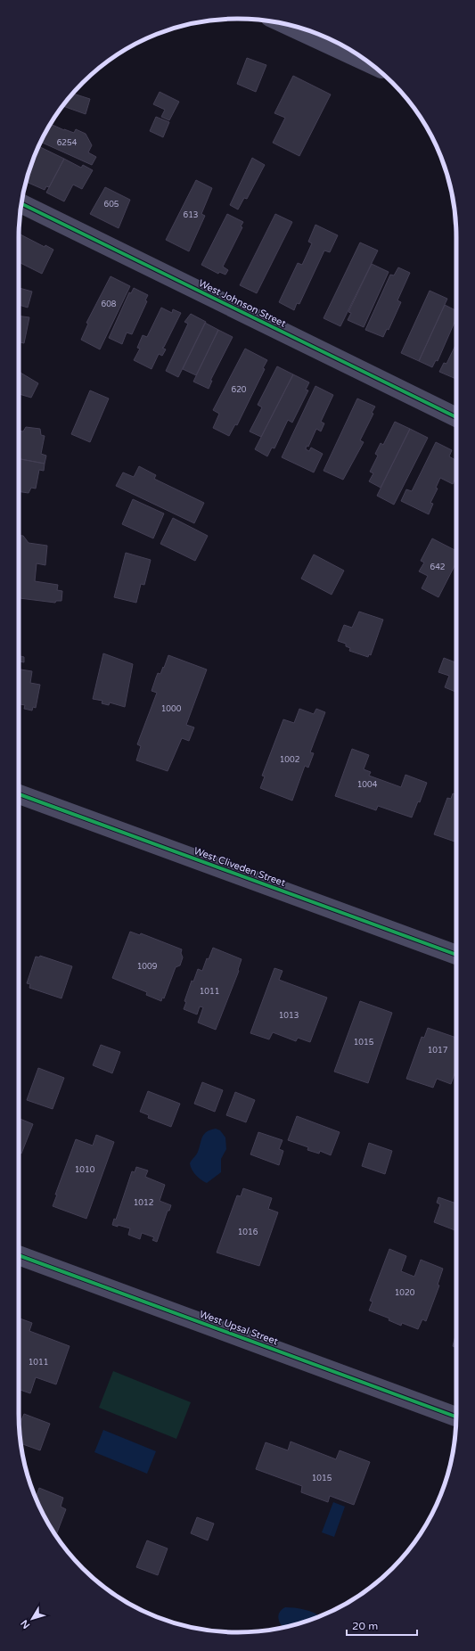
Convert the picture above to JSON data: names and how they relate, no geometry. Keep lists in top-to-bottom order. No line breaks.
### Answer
{"streets":{"street":["West Johnson Street","West Cliveden Street","West Upsal Street"]},"house_numbers":["6254","605","613","608","620","642","1000","1002","1004","1009","1011","1013","1015","1017","1010","1012","1016","1020","1011","1015"],"scale_bar":"20 m","north":"bottom left"}
